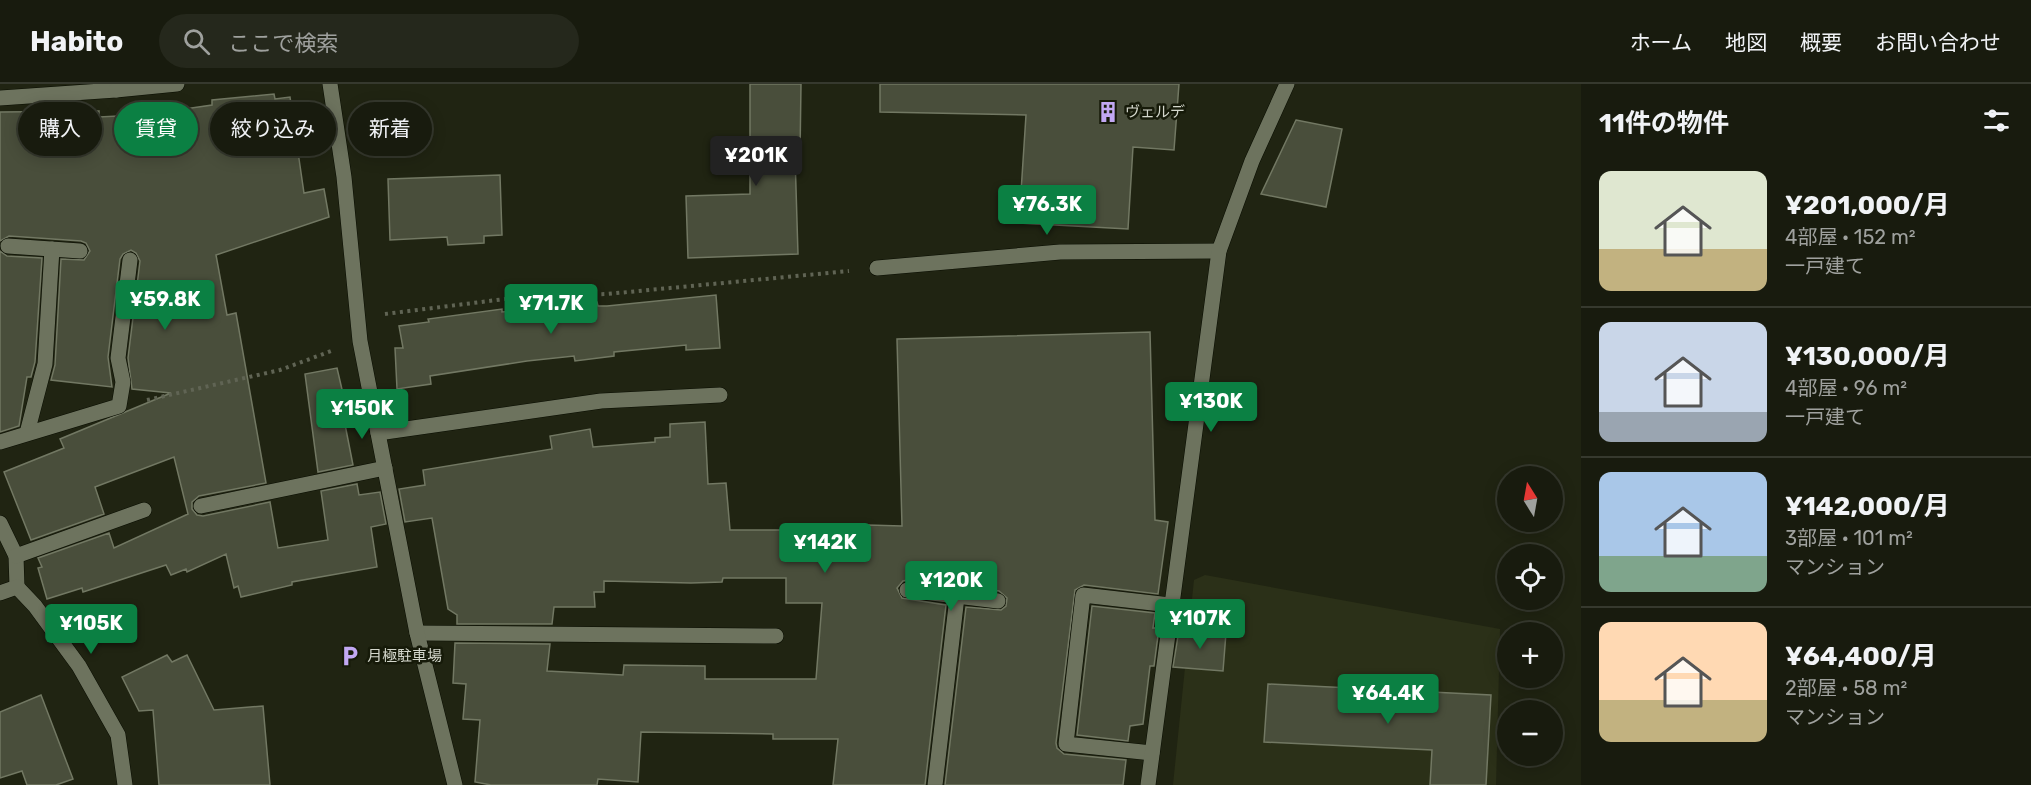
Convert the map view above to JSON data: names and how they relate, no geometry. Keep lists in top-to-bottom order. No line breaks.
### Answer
{"places":{"building":["ヴェルデ"],"parking":["月極駐車場"]},"north":"top","page":{"header":"Habito","search":"ここで検索","nav":["ホーム","地図","概要","お問い合わせ"],"heading":"11件の物件","chip":["購入","賃貸","絞り込み","新着"],"price":["¥201K","¥76.3K","¥59.8K","¥71.7K","¥130K","¥150K","¥142K","¥120K","¥107K","¥105K","¥64.4K"],"list":[{"name":"¥201,000/月","note":"4部屋 · 152 m² · 一戸建て"},{"name":"¥130,000/月","note":"4部屋 · 96 m² · 一戸建て"},{"name":"¥142,000/月","note":"3部屋 · 101 m² · マンション"},{"name":"¥64,400/月","note":"2部屋 · 58 m² · マンション"}],"map_buttons":["+","−"]}}
